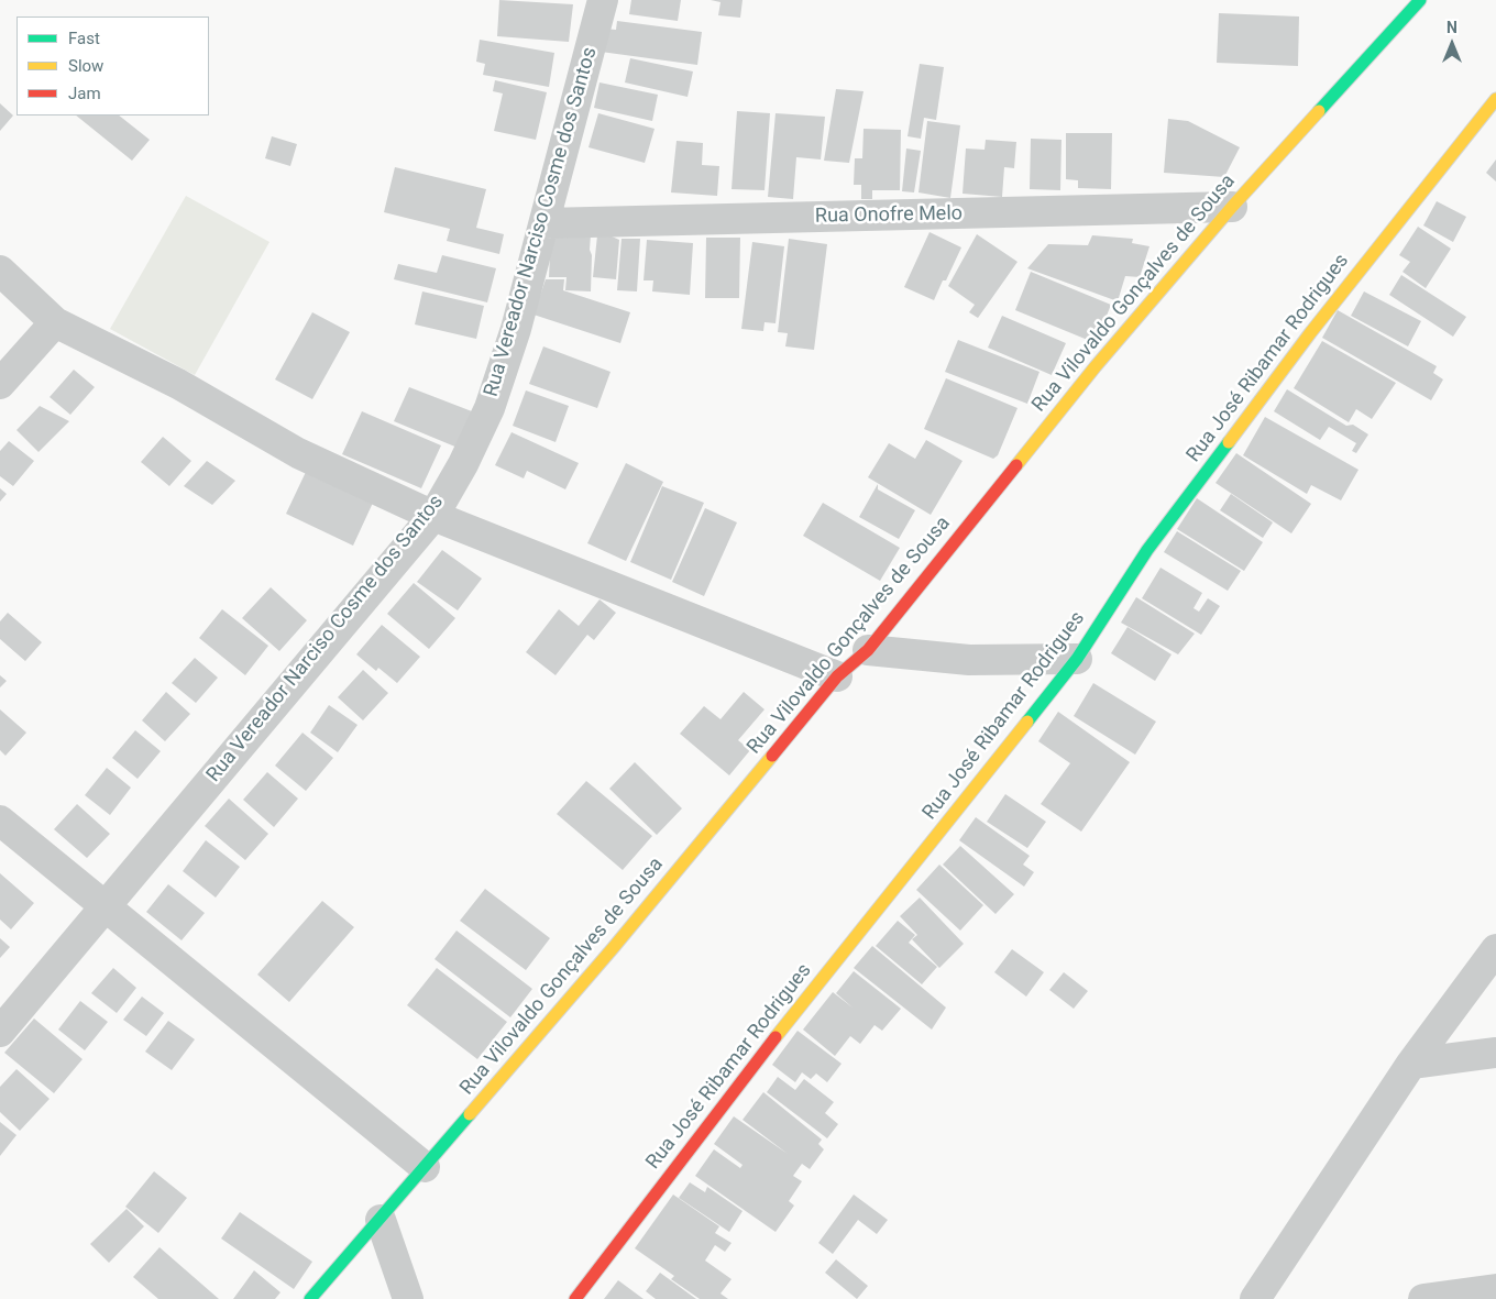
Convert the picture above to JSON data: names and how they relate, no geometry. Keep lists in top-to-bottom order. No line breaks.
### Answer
{"streets":{"street":["Rua Onofre Melo","Rua Vereador Narciso Cosme dos Santos","Rua Vilovaldo Gonçalves de Sousa","Rua José Ribamar Rodrigues"]},"crossings":[["Rua Onofre Melo","Rua Vereador Narciso Cosme dos Santos"],["Rua Onofre Melo","Rua Vilovaldo Gonçalves de Sousa"]],"legend":["Fast","Slow","Jam"],"north":"top"}
